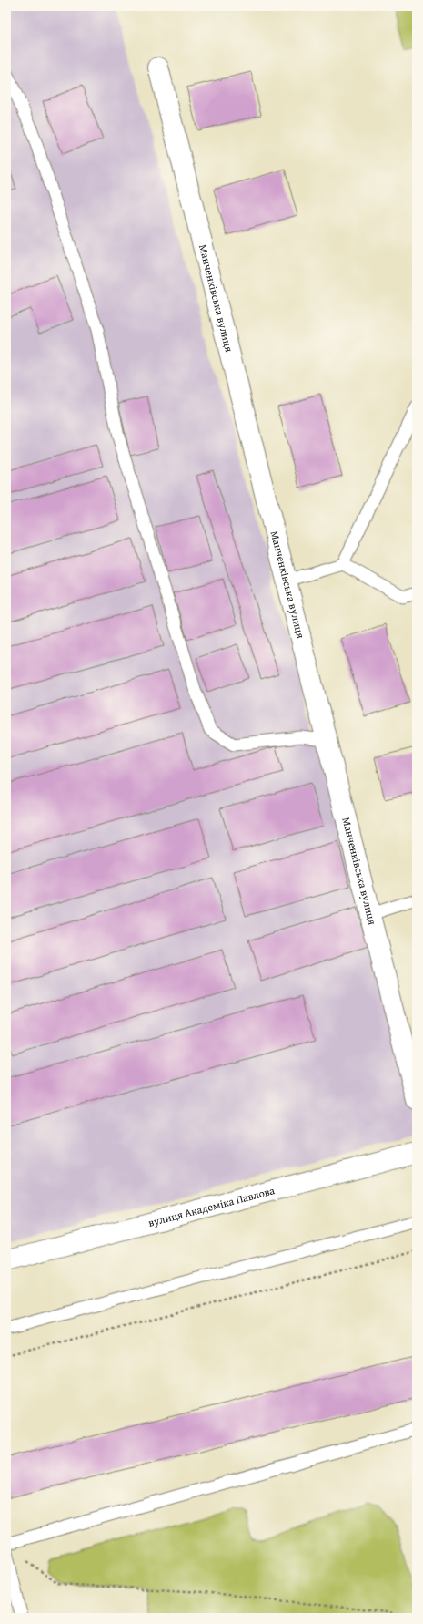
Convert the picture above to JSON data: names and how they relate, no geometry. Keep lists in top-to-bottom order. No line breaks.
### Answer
{"streets":{"street":["Манченківська вулиця","вулиця Академіка Павлова"]}}
